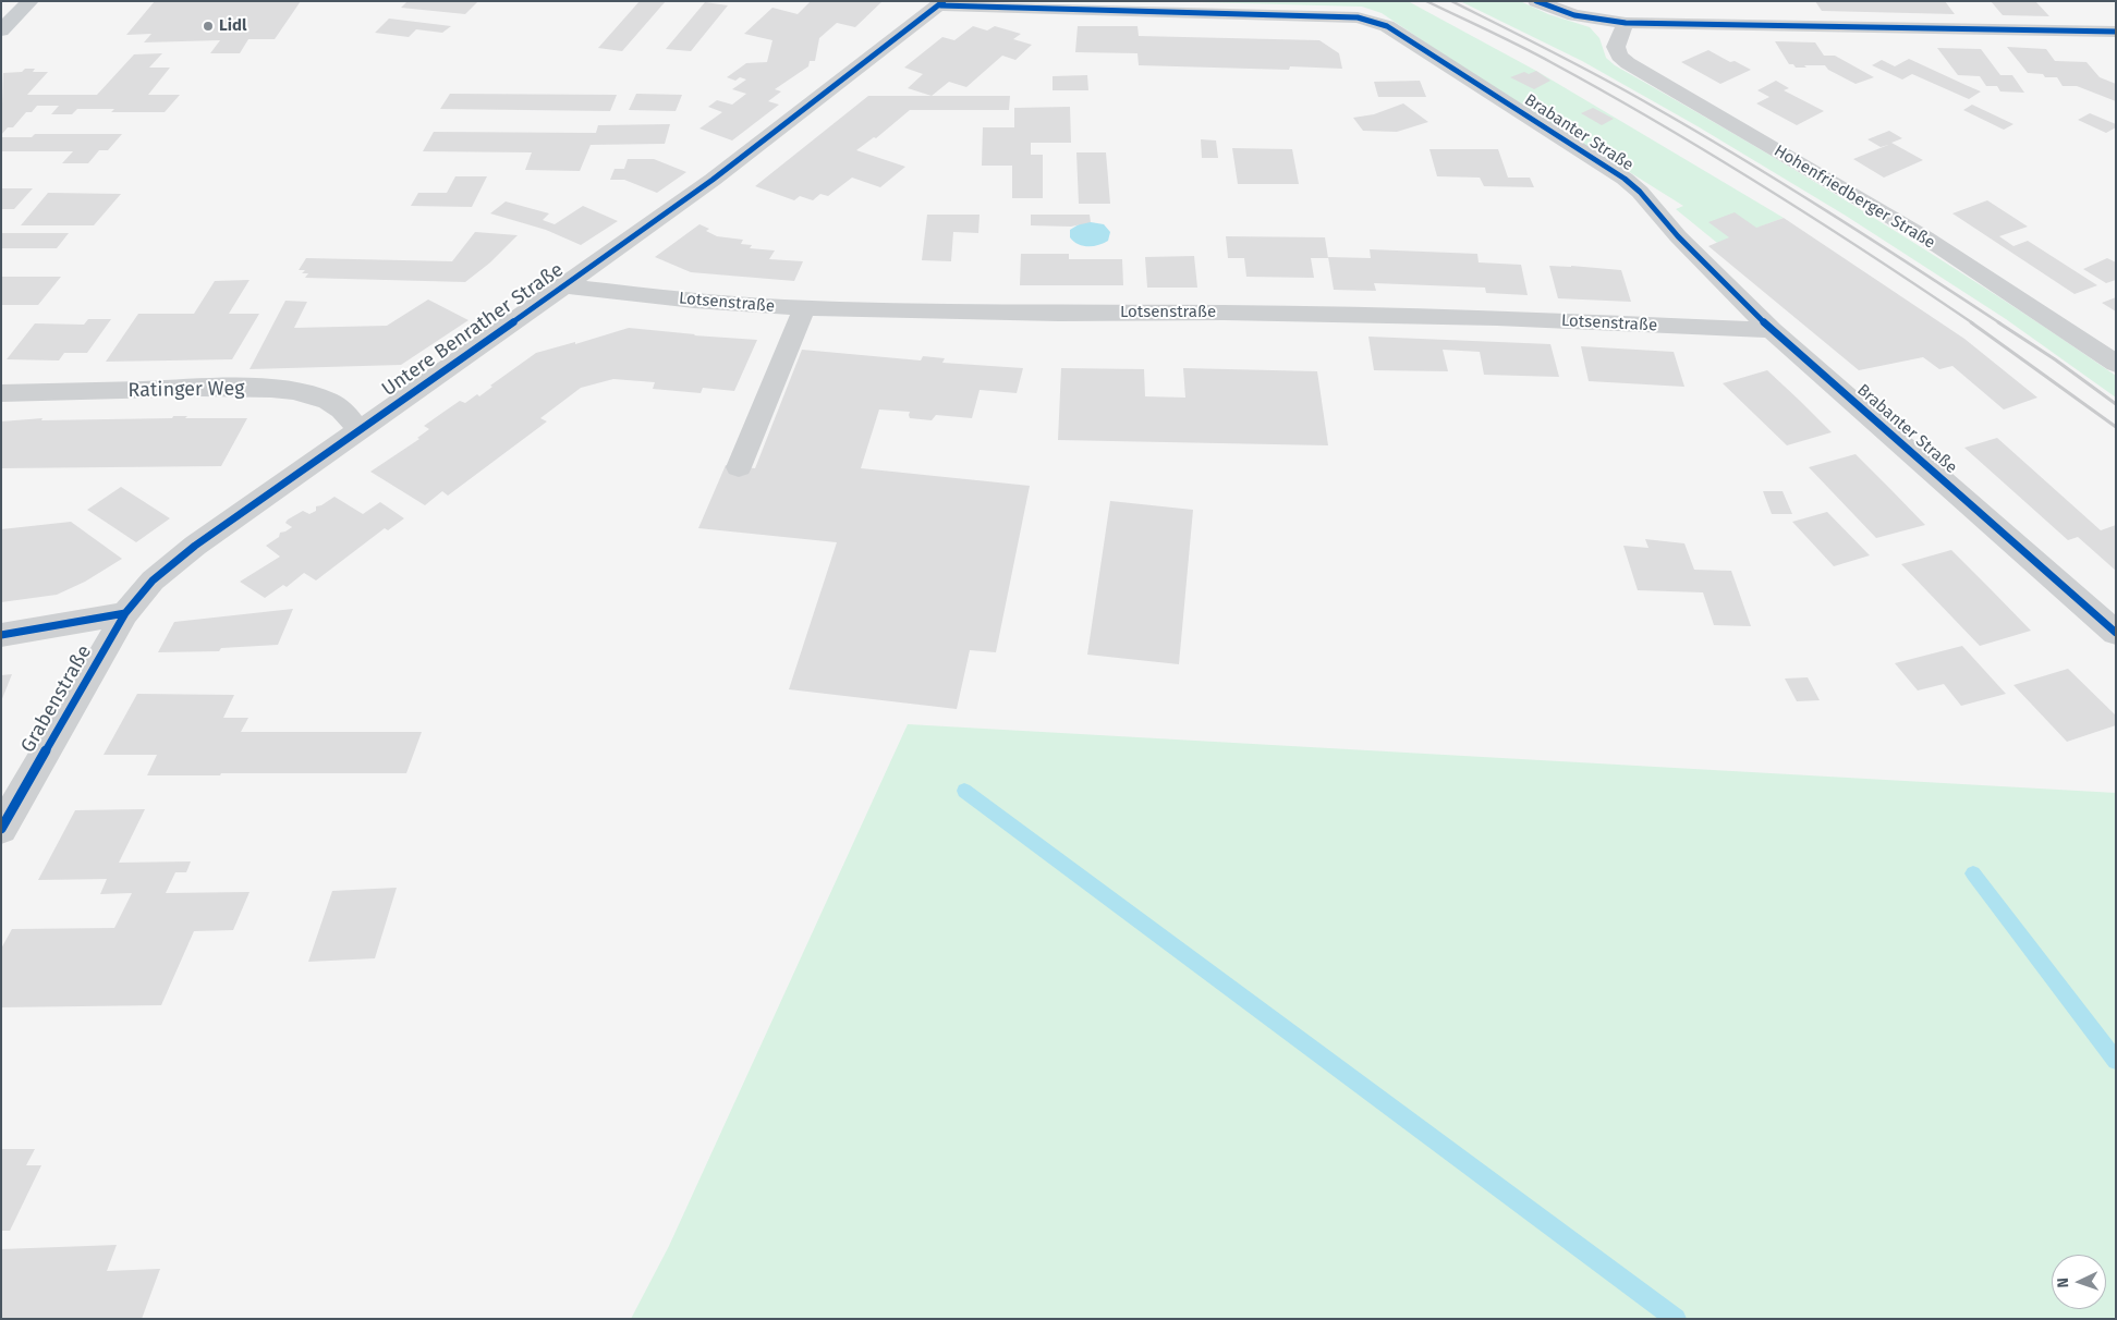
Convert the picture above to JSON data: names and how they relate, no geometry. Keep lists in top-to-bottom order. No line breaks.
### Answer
{"streets":{"street":["Brabanter Straße","Hohenfriedberger Straße","Lotsenstraße","Untere Benrather Straße","Ratinger Weg","Grabenstraße"]},"crossings":[["Brabanter Straße","Lotsenstraße"],["Brabanter Straße","Untere Benrather Straße"],["Lotsenstraße","Untere Benrather Straße"],["Untere Benrather Straße","Ratinger Weg"],["Untere Benrather Straße","Grabenstraße"]],"places":["Lidl"],"north":"left"}
